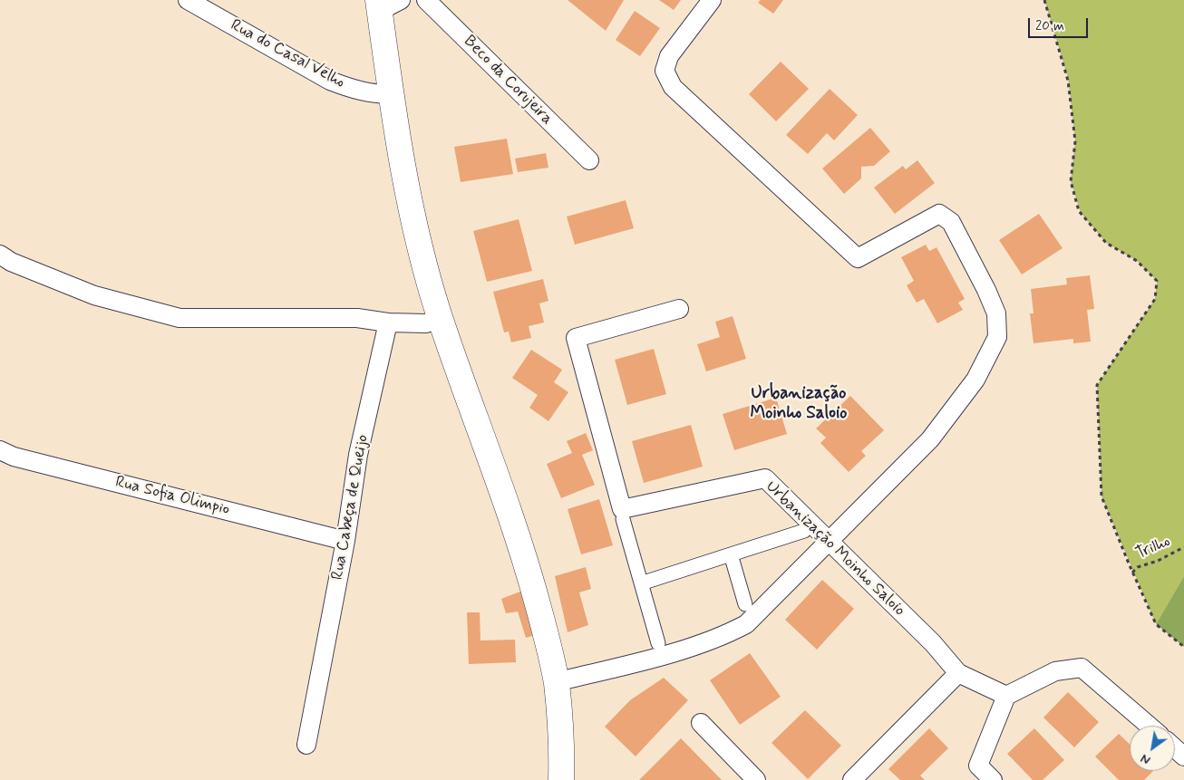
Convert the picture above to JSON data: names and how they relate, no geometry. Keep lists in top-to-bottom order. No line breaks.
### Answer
{"streets":{"street":["Rua do Casal Velho","Beco da Corujeira","Rua Sofia Olimpio","Rua Cabeça de Queijo","Urbanização Moinho Saloio"],"path":["Trilho"]},"crossings":[["Rua Sofia Olimpio","Rua Cabeça de Queijo"]],"districts":["Urbanização Moinho Saloio"],"scale_bar":"20 m","north":"bottom left"}
